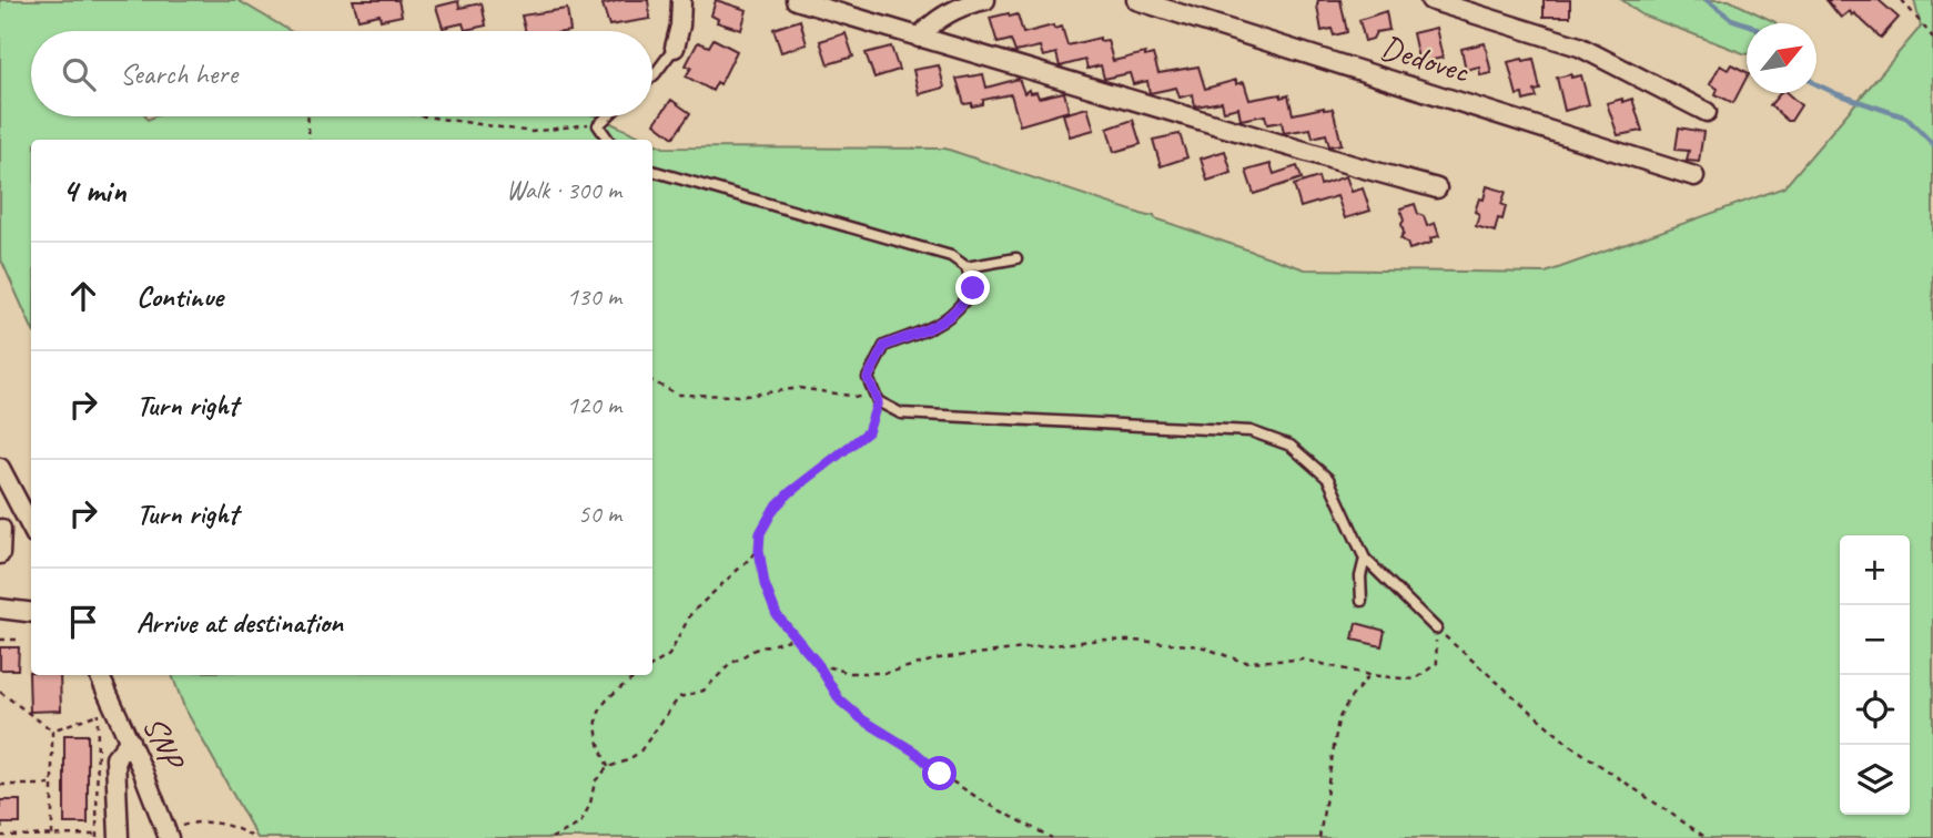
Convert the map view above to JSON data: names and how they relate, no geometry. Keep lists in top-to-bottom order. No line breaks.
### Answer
{"streets":{"street":["Dedovec","SNP"]},"north":"top right","page":{"search":"Search here","heading":["4 min","Walk · 300 m"],"list":[["Continue","130 m"],["Turn right","120 m"],["Turn right","50 m"],"Arrive at destination"],"map_buttons":["+","−"]}}
